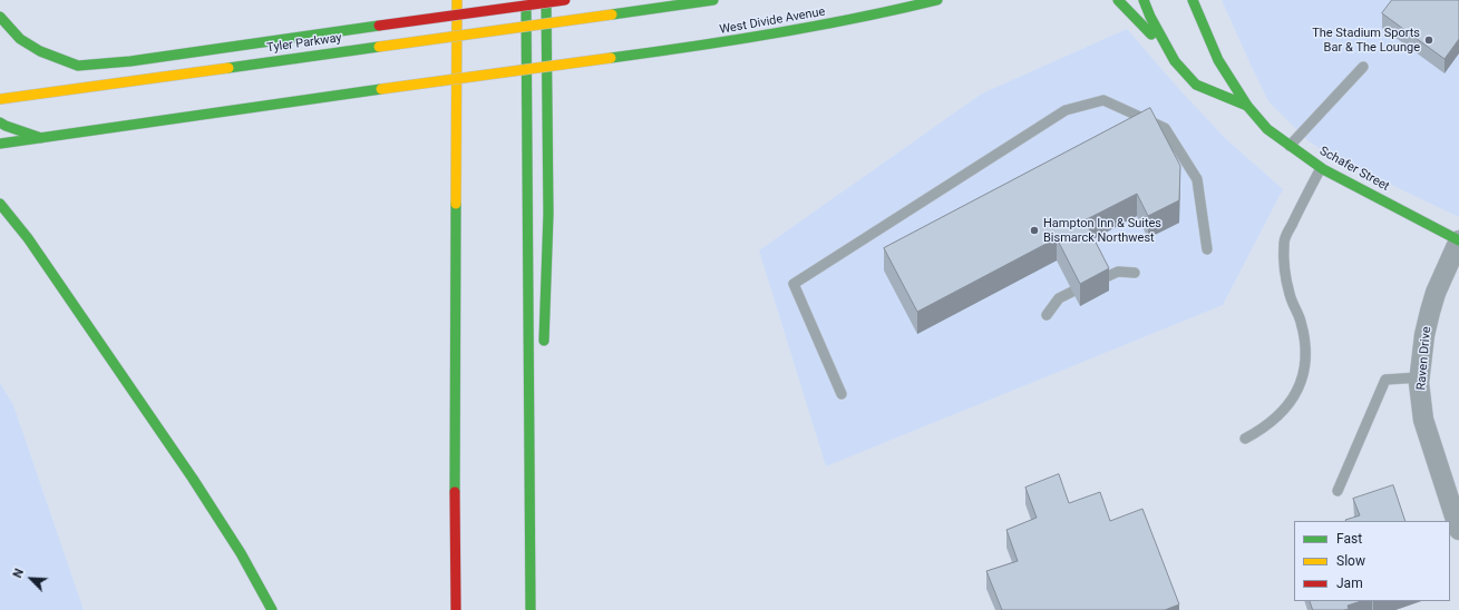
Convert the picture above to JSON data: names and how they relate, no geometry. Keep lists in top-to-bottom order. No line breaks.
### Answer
{"streets":{"main road":["West Divide Avenue","Tyler Parkway","Schafer Street"],"street":["Raven Drive"]},"crossings":[["Schafer Street","Raven Drive"]],"places":["The Stadium Sports Bar & The Lounge","Hampton Inn & Suites Bismarck Northwest"],"legend":["Fast","Slow","Jam"],"north":"top left"}
